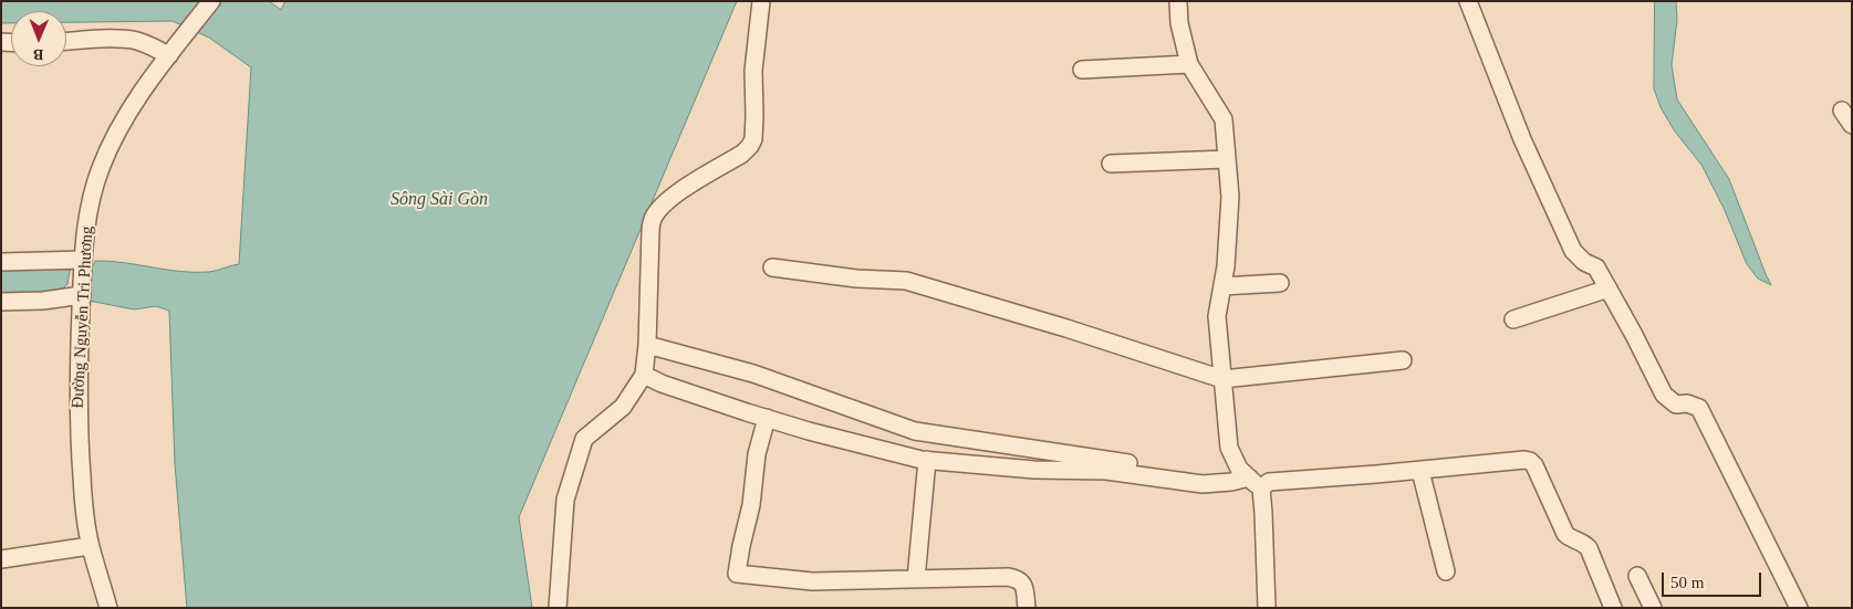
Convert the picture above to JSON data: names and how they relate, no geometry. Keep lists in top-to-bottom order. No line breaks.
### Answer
{"streets":{"street":["Đường Nguyễn Tri Phương"]},"water":["Sông Sài Gòn"],"scale_bar":"50 m","north":"bottom"}
